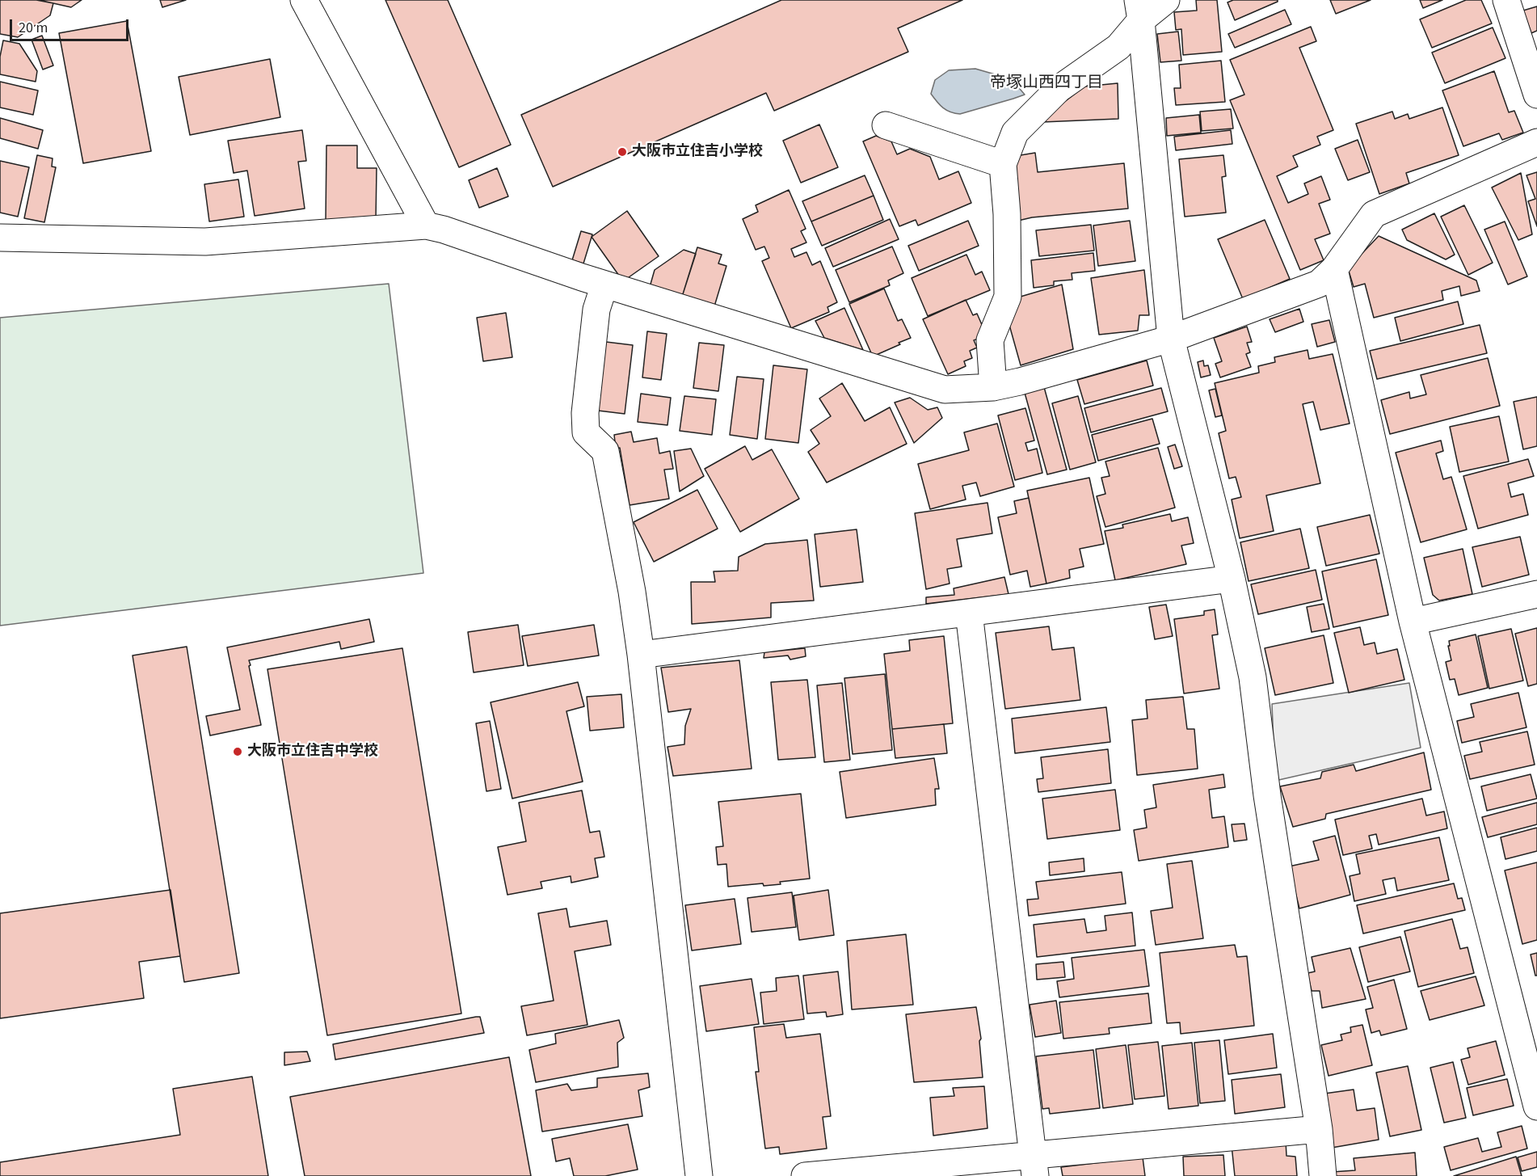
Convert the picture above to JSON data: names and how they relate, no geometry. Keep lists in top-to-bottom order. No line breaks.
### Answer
{"districts":["帝塚山西四丁目"],"places":["大阪市立住吉小学校","大阪市立住吉中学校"],"scale_bar":"20 m"}
